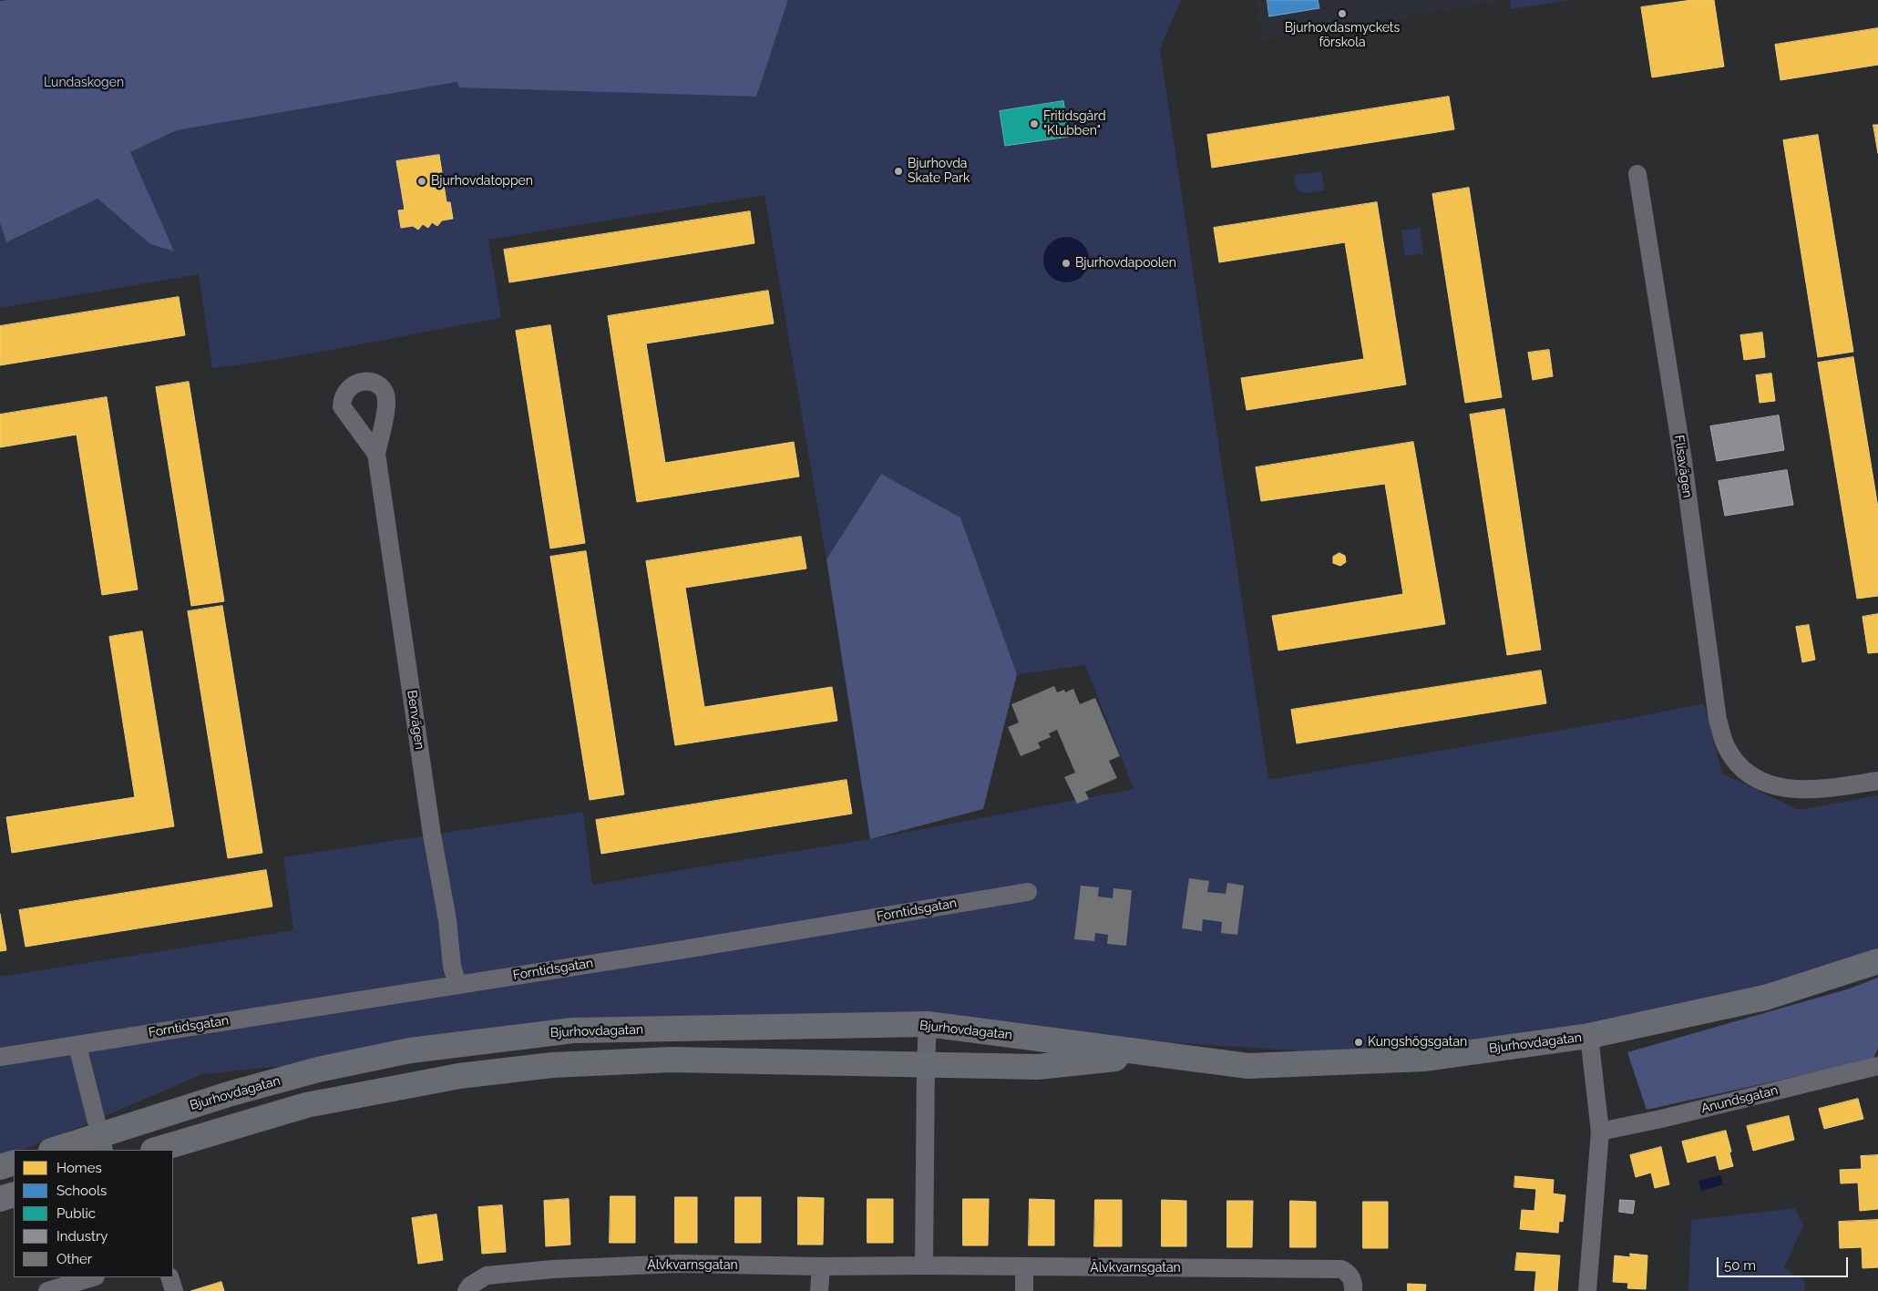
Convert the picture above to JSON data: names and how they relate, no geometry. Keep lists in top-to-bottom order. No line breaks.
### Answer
{"streets":{"main road":["Bjurhovdagatan"],"street":["Flisavägen","Benvägen","Forntidsgatan","Anundsgatan","Älvkvarnsgatan"]},"crossings":[["Benvägen","Forntidsgatan"]],"parks":["Lundaskogen"],"places":["Bjurhovdasmyckets förskola","Fritidsgård \"Klubben\"","Bjurhovda Skate Park","Bjurhovdatoppen","Bjurhovdapoolen","Kungshögsgatan"],"legend":["Homes","Schools","Public","Industry","Other"],"scale_bar":"50 m"}
